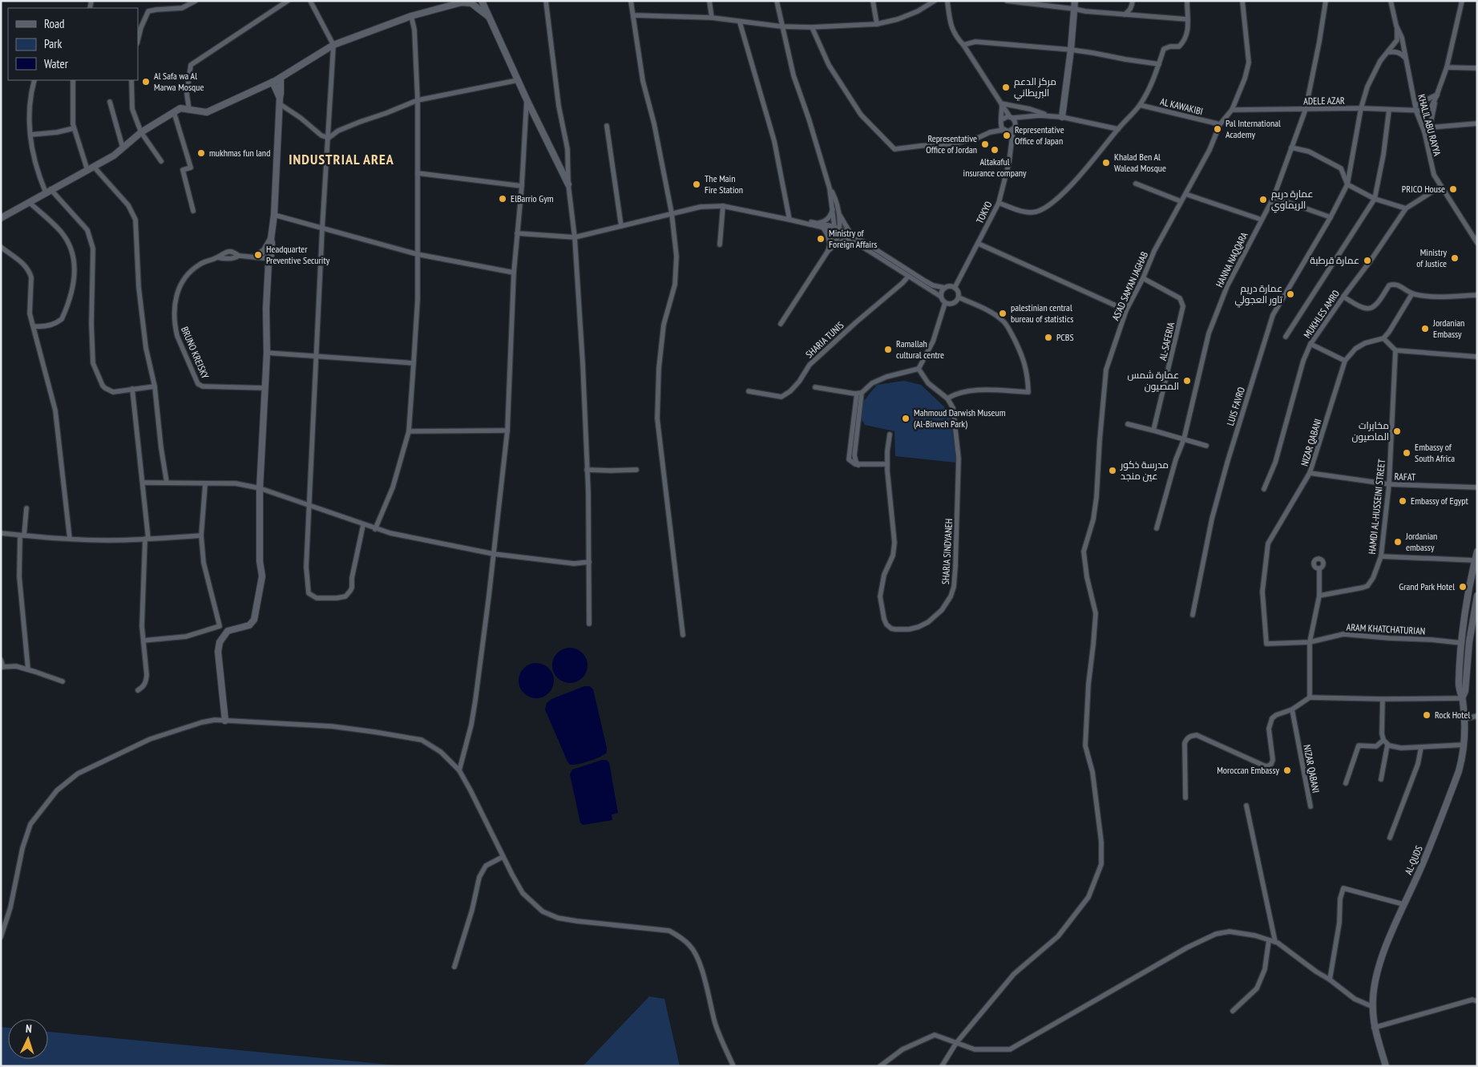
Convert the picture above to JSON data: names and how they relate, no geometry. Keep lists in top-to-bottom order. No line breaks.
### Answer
{"streets":{"street":["ADELE AZAR","AL KAWAKIBI","KHALIL ABU RAYYA","TOKYO","HANNA NAQQARA","AS'AD SAM'AN JAGHAB","MUKHLES AMRO","SHARIA TUNIS","AL-SAFERIA","BRUNO KREISKY","LUIS FAVRO","NIZAR QABANI","RAFAT","HAMDI AL-HUSSEINI STREET","SHARIA SINDYANEH","ARAM KHATCHATURIAN","AL-QUDS"]},"crossings":[["ADELE AZAR","KHALIL ABU RAYYA"],["ADELE AZAR","HANNA NAQQARA"],["ADELE AZAR","AS'AD SAM'AN JAGHAB"],["ADELE AZAR","LUIS FAVRO"],["AL KAWAKIBI","AS'AD SAM'AN JAGHAB"],["KHALIL ABU RAYYA","LUIS FAVRO"],["AS'AD SAM'AN JAGHAB","AL-SAFERIA"],["NIZAR QABANI","RAFAT"],["NIZAR QABANI","ARAM KHATCHATURIAN"],["RAFAT","HAMDI AL-HUSSEINI STREET"],["ARAM KHATCHATURIAN","AL-QUDS"]],"districts":["INDUSTRIAL AREA"],"places":["Al Safa wa Al Marwa Mosque","مركز الدعم البريطاني","Pal International Academy","Representative Office of Japan","Representative Office of Jordan","Altakaful insurance company","mukhmas fun land","Khalad Ben Al Walead Mosque","The Main Fire Station","PRICO House","ElBarrio Gym","عمارة دريم الريماوي","Ministry of Foreign Affairs","Headquarter Preventive Security","Ministry of Justice","عمارة قرطبة","عمارة دريم تاور العجولي","palestinian central bureau of statistics","Jordanian Embassy","PCBS","Ramallah cultural centre","عمارة شمس المصيون","Mahmoud Darwish Museum (Al-Birweh Park)","مخابرات الماصيون","Embassy of South Africa","مدرسة ذكور عين منجد","Embassy of Egypt","Jordanian embassy","Grand Park Hotel","Rock Hotel","Moroccan Embassy"],"legend":["Road","Park","Water"],"north":"top"}
